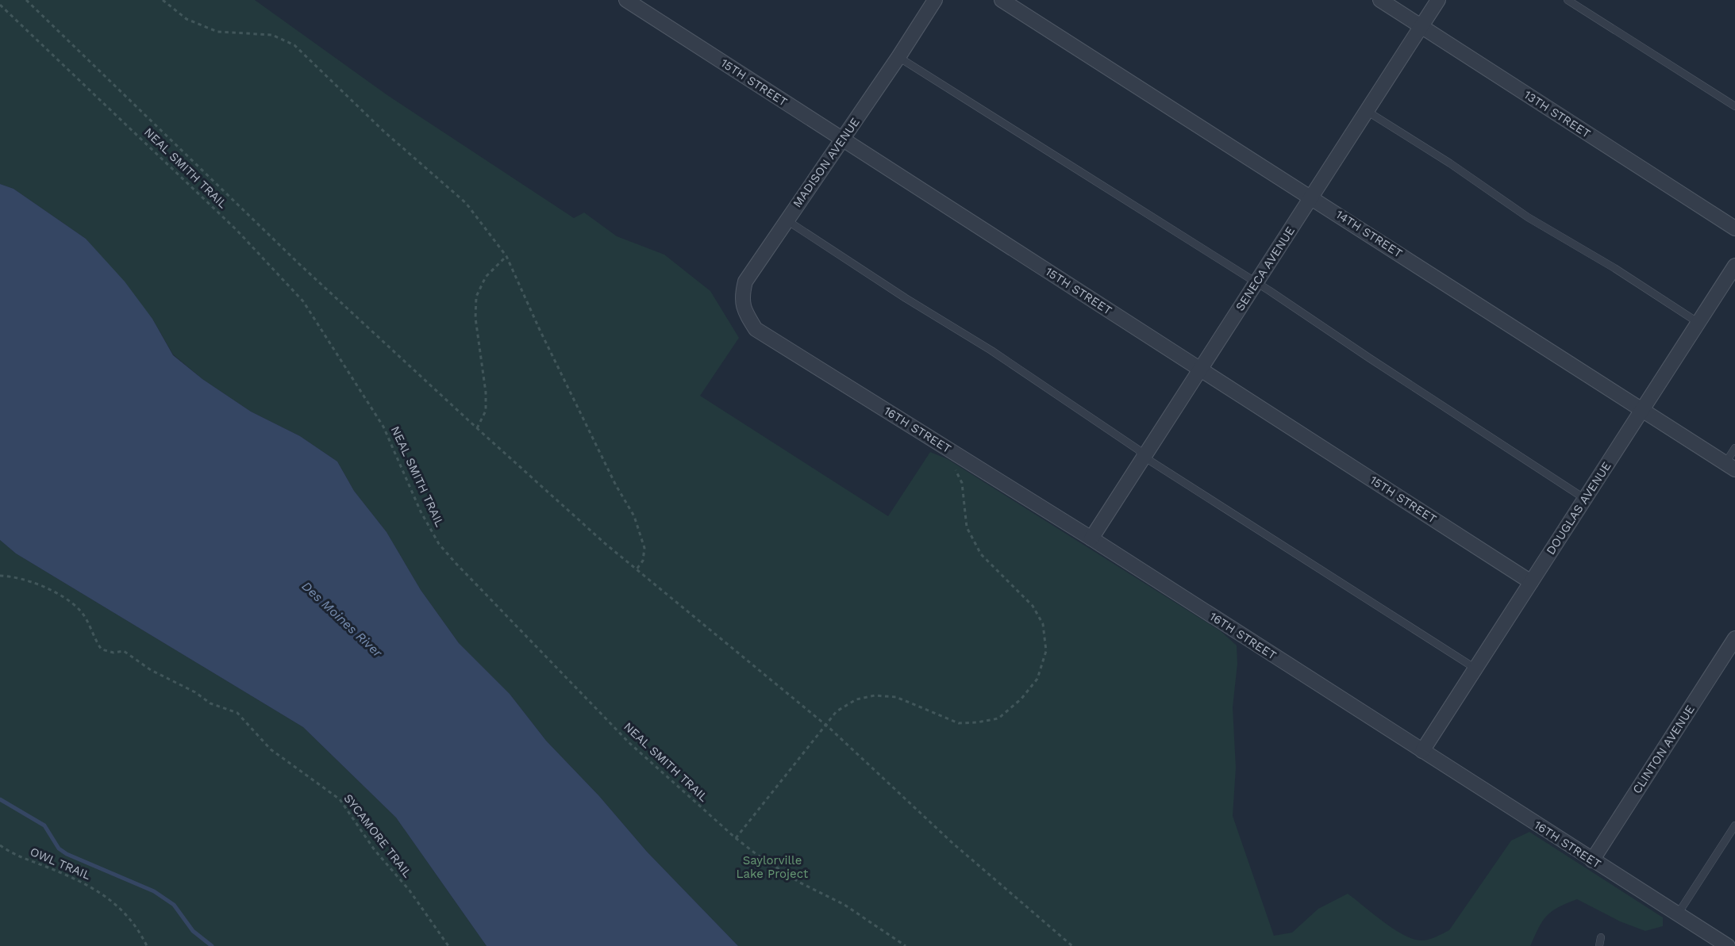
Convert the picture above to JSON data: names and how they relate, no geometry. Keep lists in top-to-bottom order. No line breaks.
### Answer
{"streets":{"street":["15TH STREET","13TH STREET","MADISON AVENUE","14TH STREET","SENECA AVENUE","16TH STREET","DOUGLAS AVENUE","CLINTON AVENUE"],"path":["NEAL SMITH TRAIL","SYCAMORE TRAIL","OWL TRAIL"]},"crossings":[["15TH STREET","MADISON AVENUE"],["15TH STREET","SENECA AVENUE"],["15TH STREET","DOUGLAS AVENUE"],["13TH STREET","SENECA AVENUE"],["MADISON AVENUE","16TH STREET"],["14TH STREET","SENECA AVENUE"],["14TH STREET","DOUGLAS AVENUE"],["SENECA AVENUE","16TH STREET"],["16TH STREET","DOUGLAS AVENUE"],["16TH STREET","CLINTON AVENUE"]],"water":["Des Moines River"],"parks":["Saylorville Lake Project"]}
